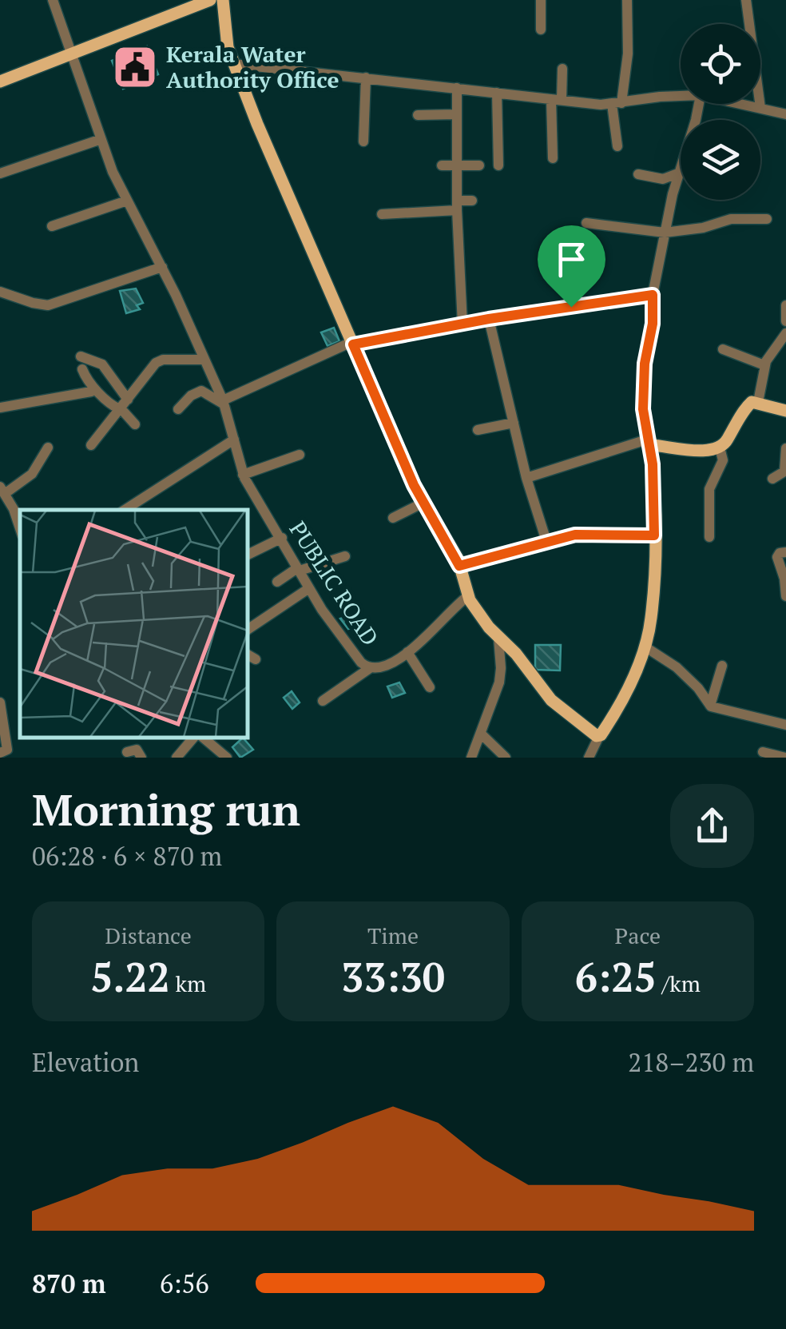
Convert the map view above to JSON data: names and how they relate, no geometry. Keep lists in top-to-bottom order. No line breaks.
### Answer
{"streets":{"street":["PUBLIC ROAD"]},"places":{"public building":["Kerala Water Authority Office"]},"page":{"heading":["Morning run","06:28 · 6 × 870 m"],"stats":[["Distance","5.22 km"],["Time","33:30"],["Pace","6:25 /km"]],"chart":["Elevation","218–230 m"],"list":[{"name":"870 m","note":"6:56"}]}}
